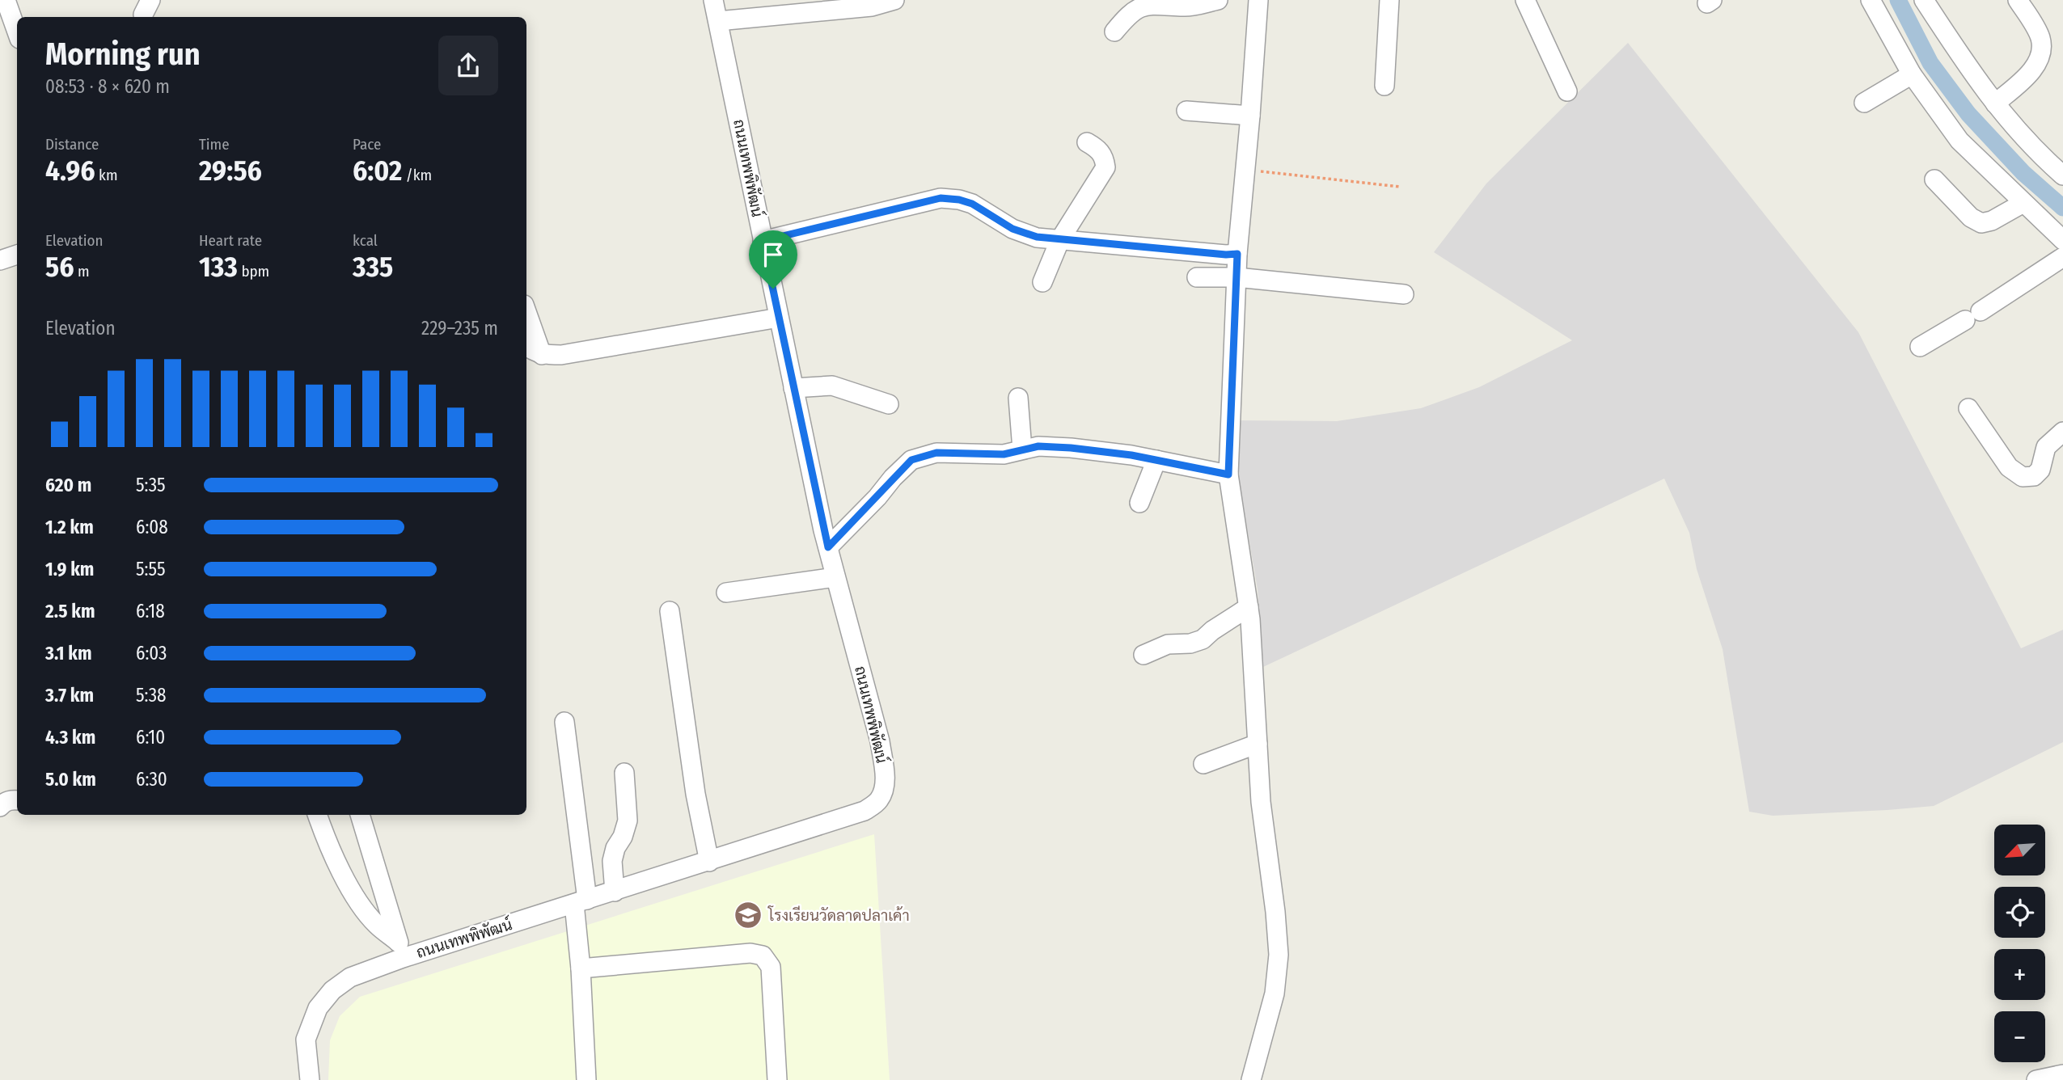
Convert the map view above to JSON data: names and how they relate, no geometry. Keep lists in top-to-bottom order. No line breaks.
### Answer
{"streets":{"street":["ถนนเทพพิพัฒน์"]},"places":{"school or university":["โรงเรียนวัดลาดปลาเค้า"]},"north":"bottom left","page":{"heading":["Morning run","08:53 · 8 × 620 m"],"stats":[["Distance","4.96 km"],["Time","29:56"],["Pace","6:02 /km"],["Elevation","56 m"],["Heart rate","133 bpm"],["kcal","335"]],"chart":["Elevation","229–235 m"],"list":[{"name":"620 m","note":"5:35"},{"name":"1.2 km","note":"6:08"},{"name":"1.9 km","note":"5:55"},{"name":"2.5 km","note":"6:18"},{"name":"3.1 km","note":"6:03"},{"name":"3.7 km","note":"5:38"},{"name":"4.3 km","note":"6:10"},{"name":"5.0 km","note":"6:30"}],"map_buttons":["+","−"]}}
